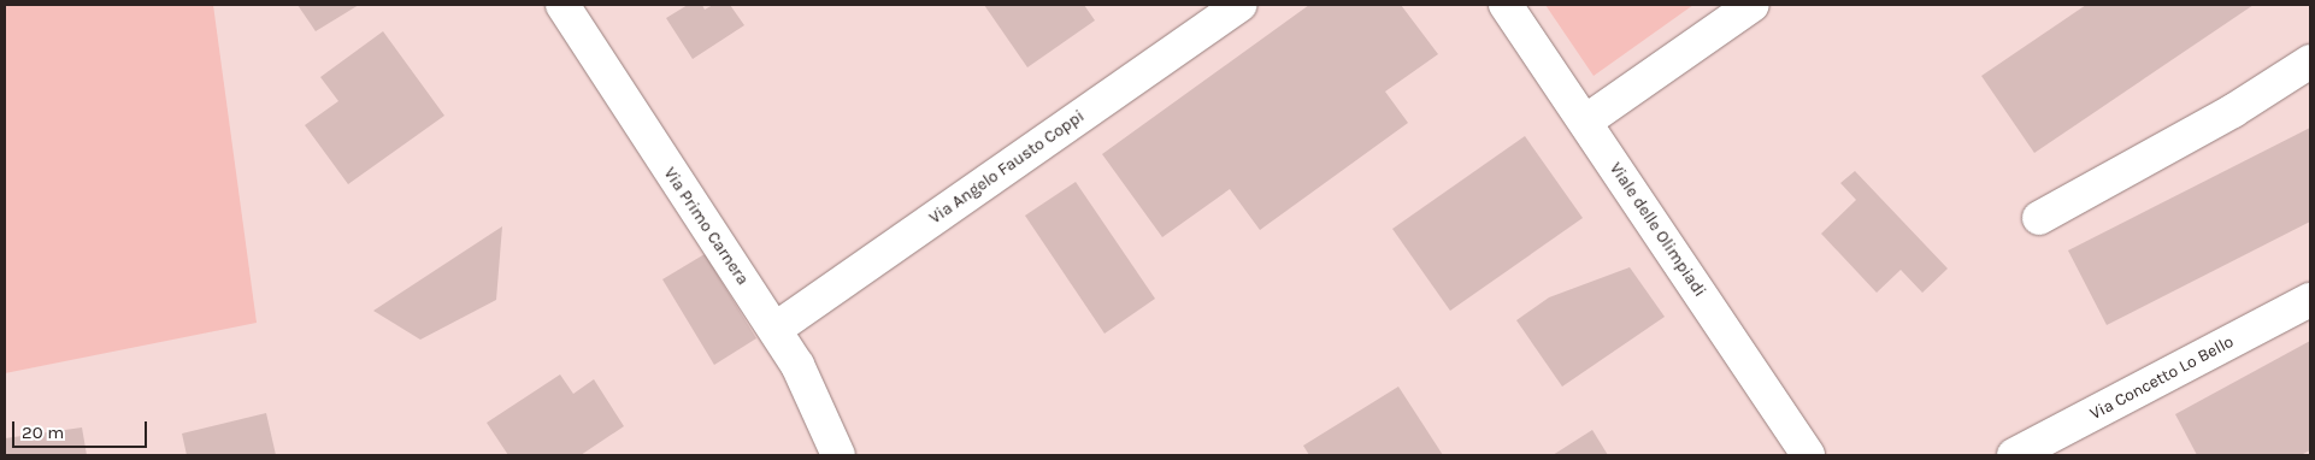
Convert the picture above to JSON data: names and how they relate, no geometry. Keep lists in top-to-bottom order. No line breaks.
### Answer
{"streets":{"street":["Via Angelo Fausto Coppi","Via Primo Carnera","Viale delle Olimpiadi","Via Concetto Lo Bello"]},"crossings":[["Via Angelo Fausto Coppi","Via Primo Carnera"]],"scale_bar":"20 m"}
